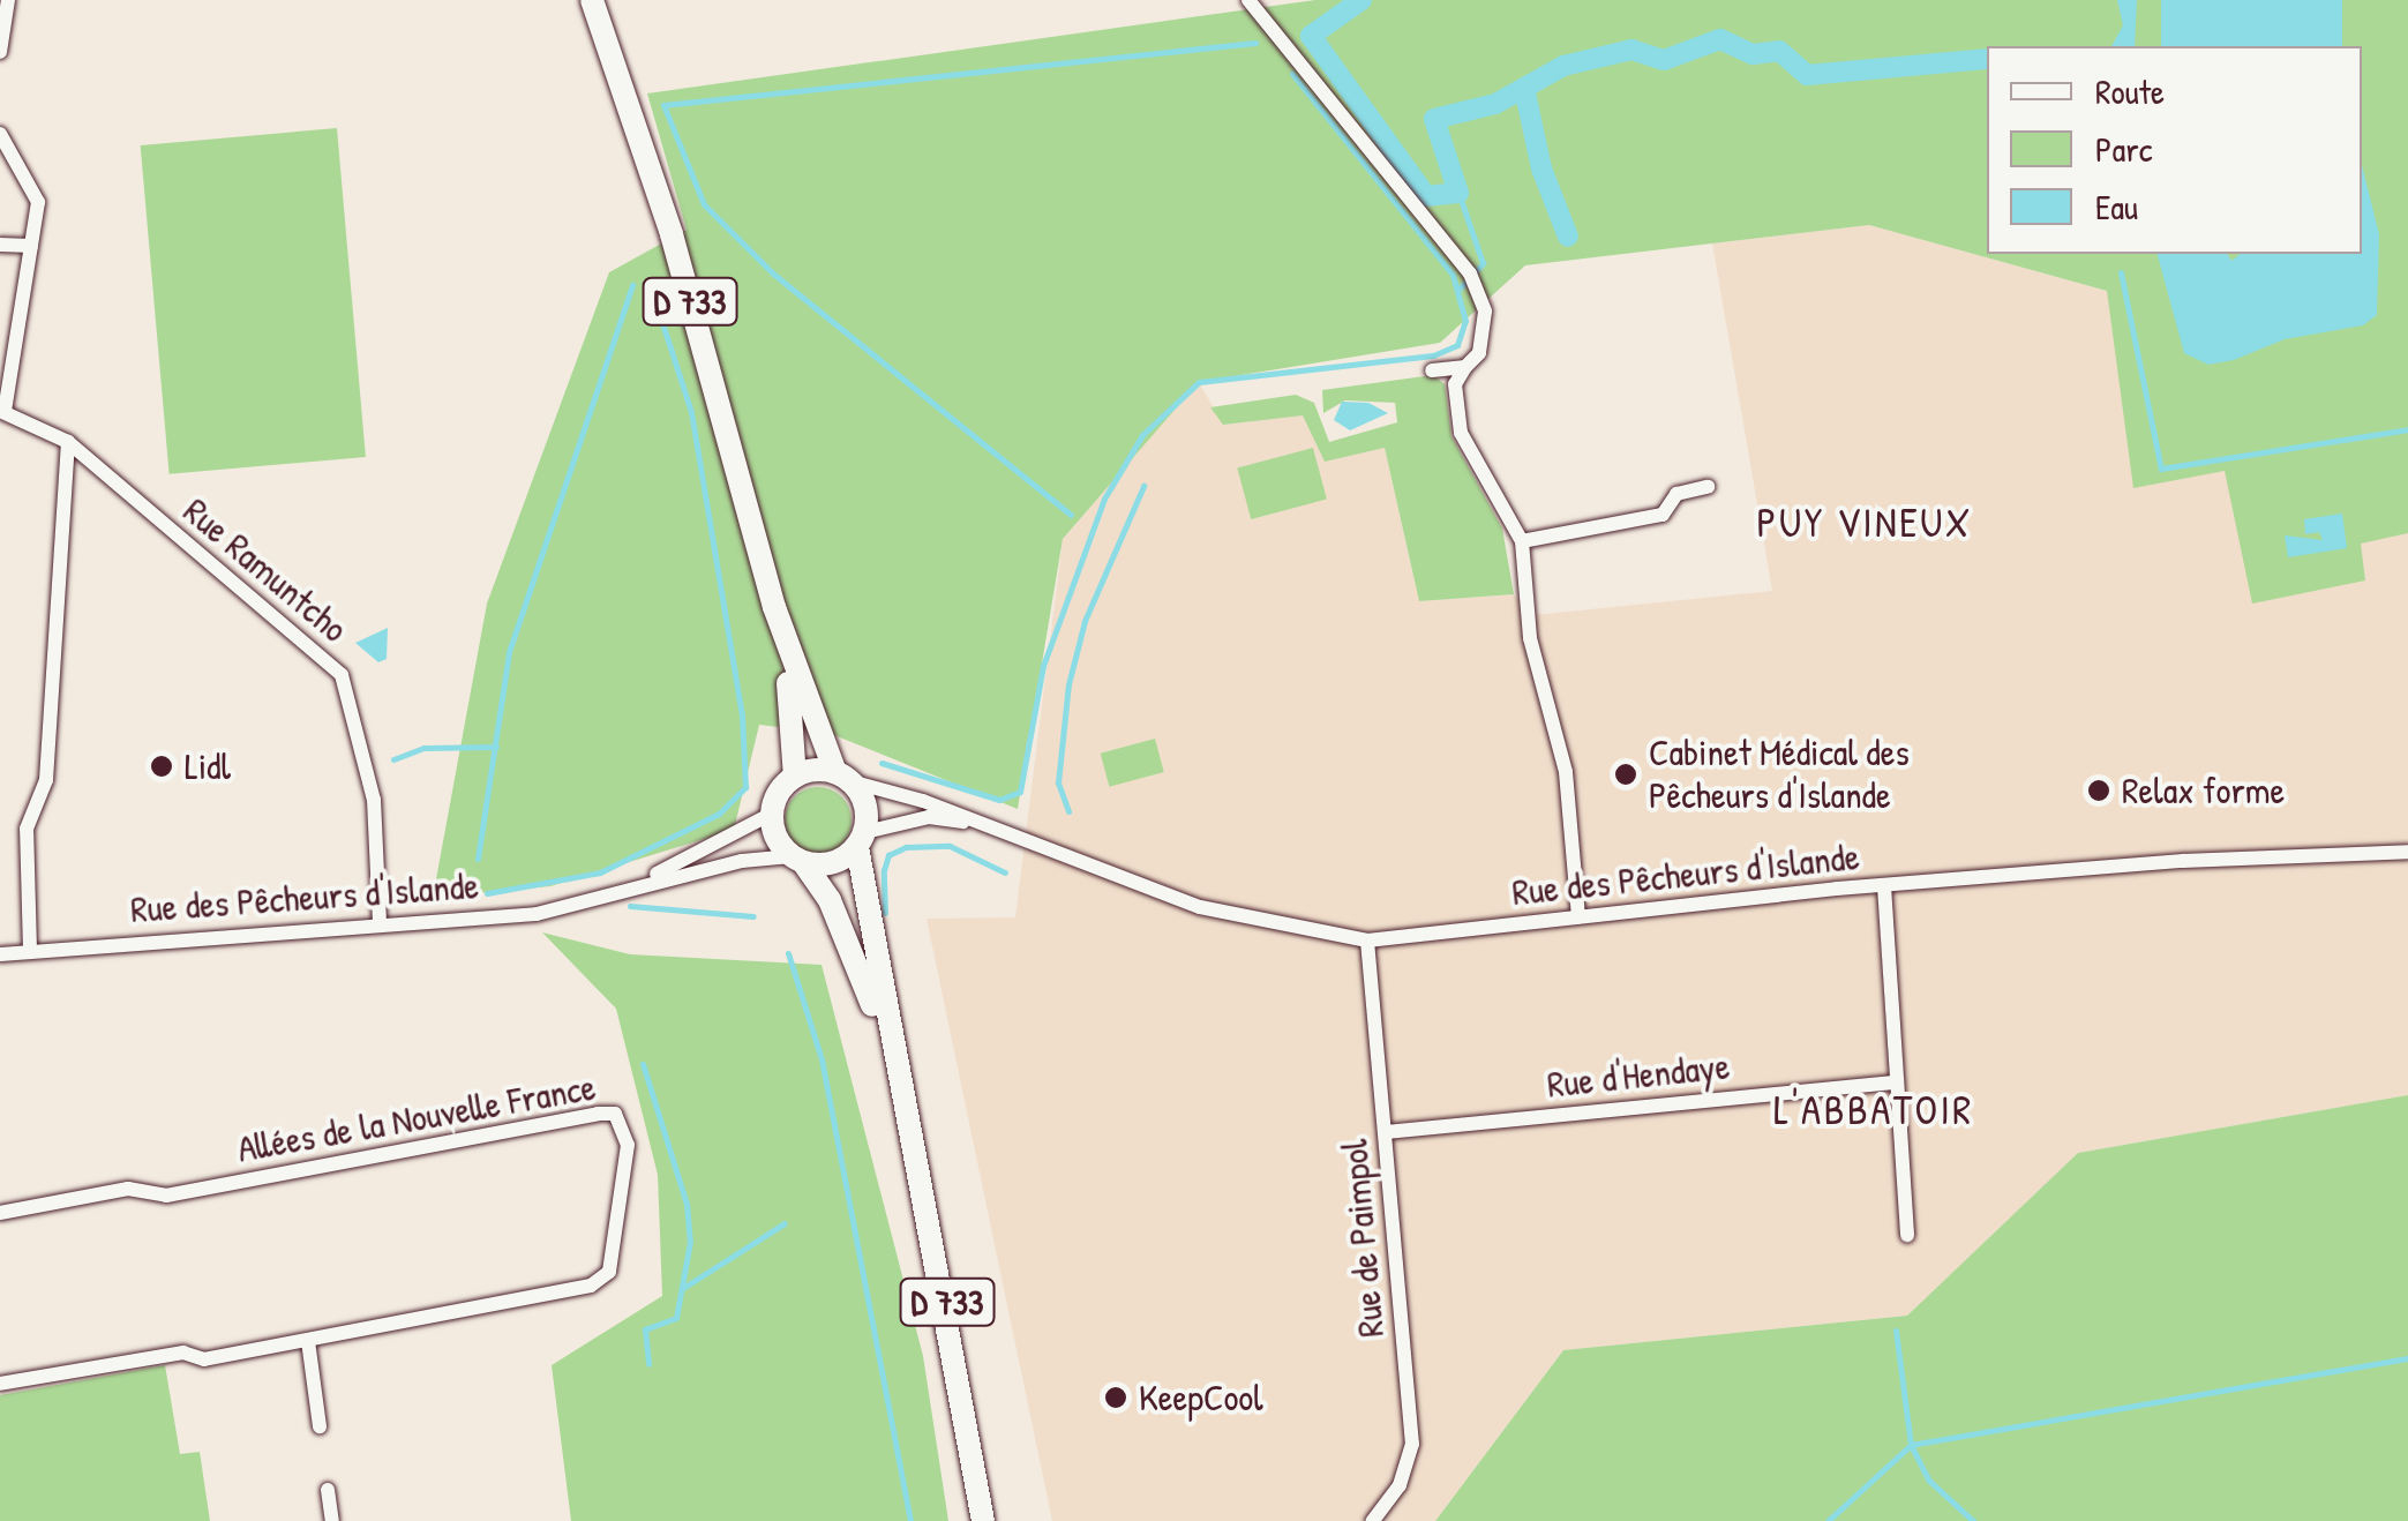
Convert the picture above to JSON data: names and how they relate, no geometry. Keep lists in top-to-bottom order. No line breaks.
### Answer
{"streets":{"main road":["D 733"],"street":["Rue Ramuntcho","Rue des Pêcheurs d'Islande","Rue d'Hendaye","Allées de la Nouvelle France","Rue de Paimpol"]},"crossings":[["D 733","Rue des Pêcheurs d'Islande"],["Rue Ramuntcho","Rue des Pêcheurs d'Islande"],["Rue des Pêcheurs d'Islande","Rue de Paimpol"],["Rue d'Hendaye","Rue de Paimpol"]],"districts":["PUY VINEUX","L'ABBATOIR"],"places":["Lidl","Cabinet Médical des Pêcheurs d'Islande","Relax forme","KeepCool"],"legend":["Route","Parc","Eau"]}
